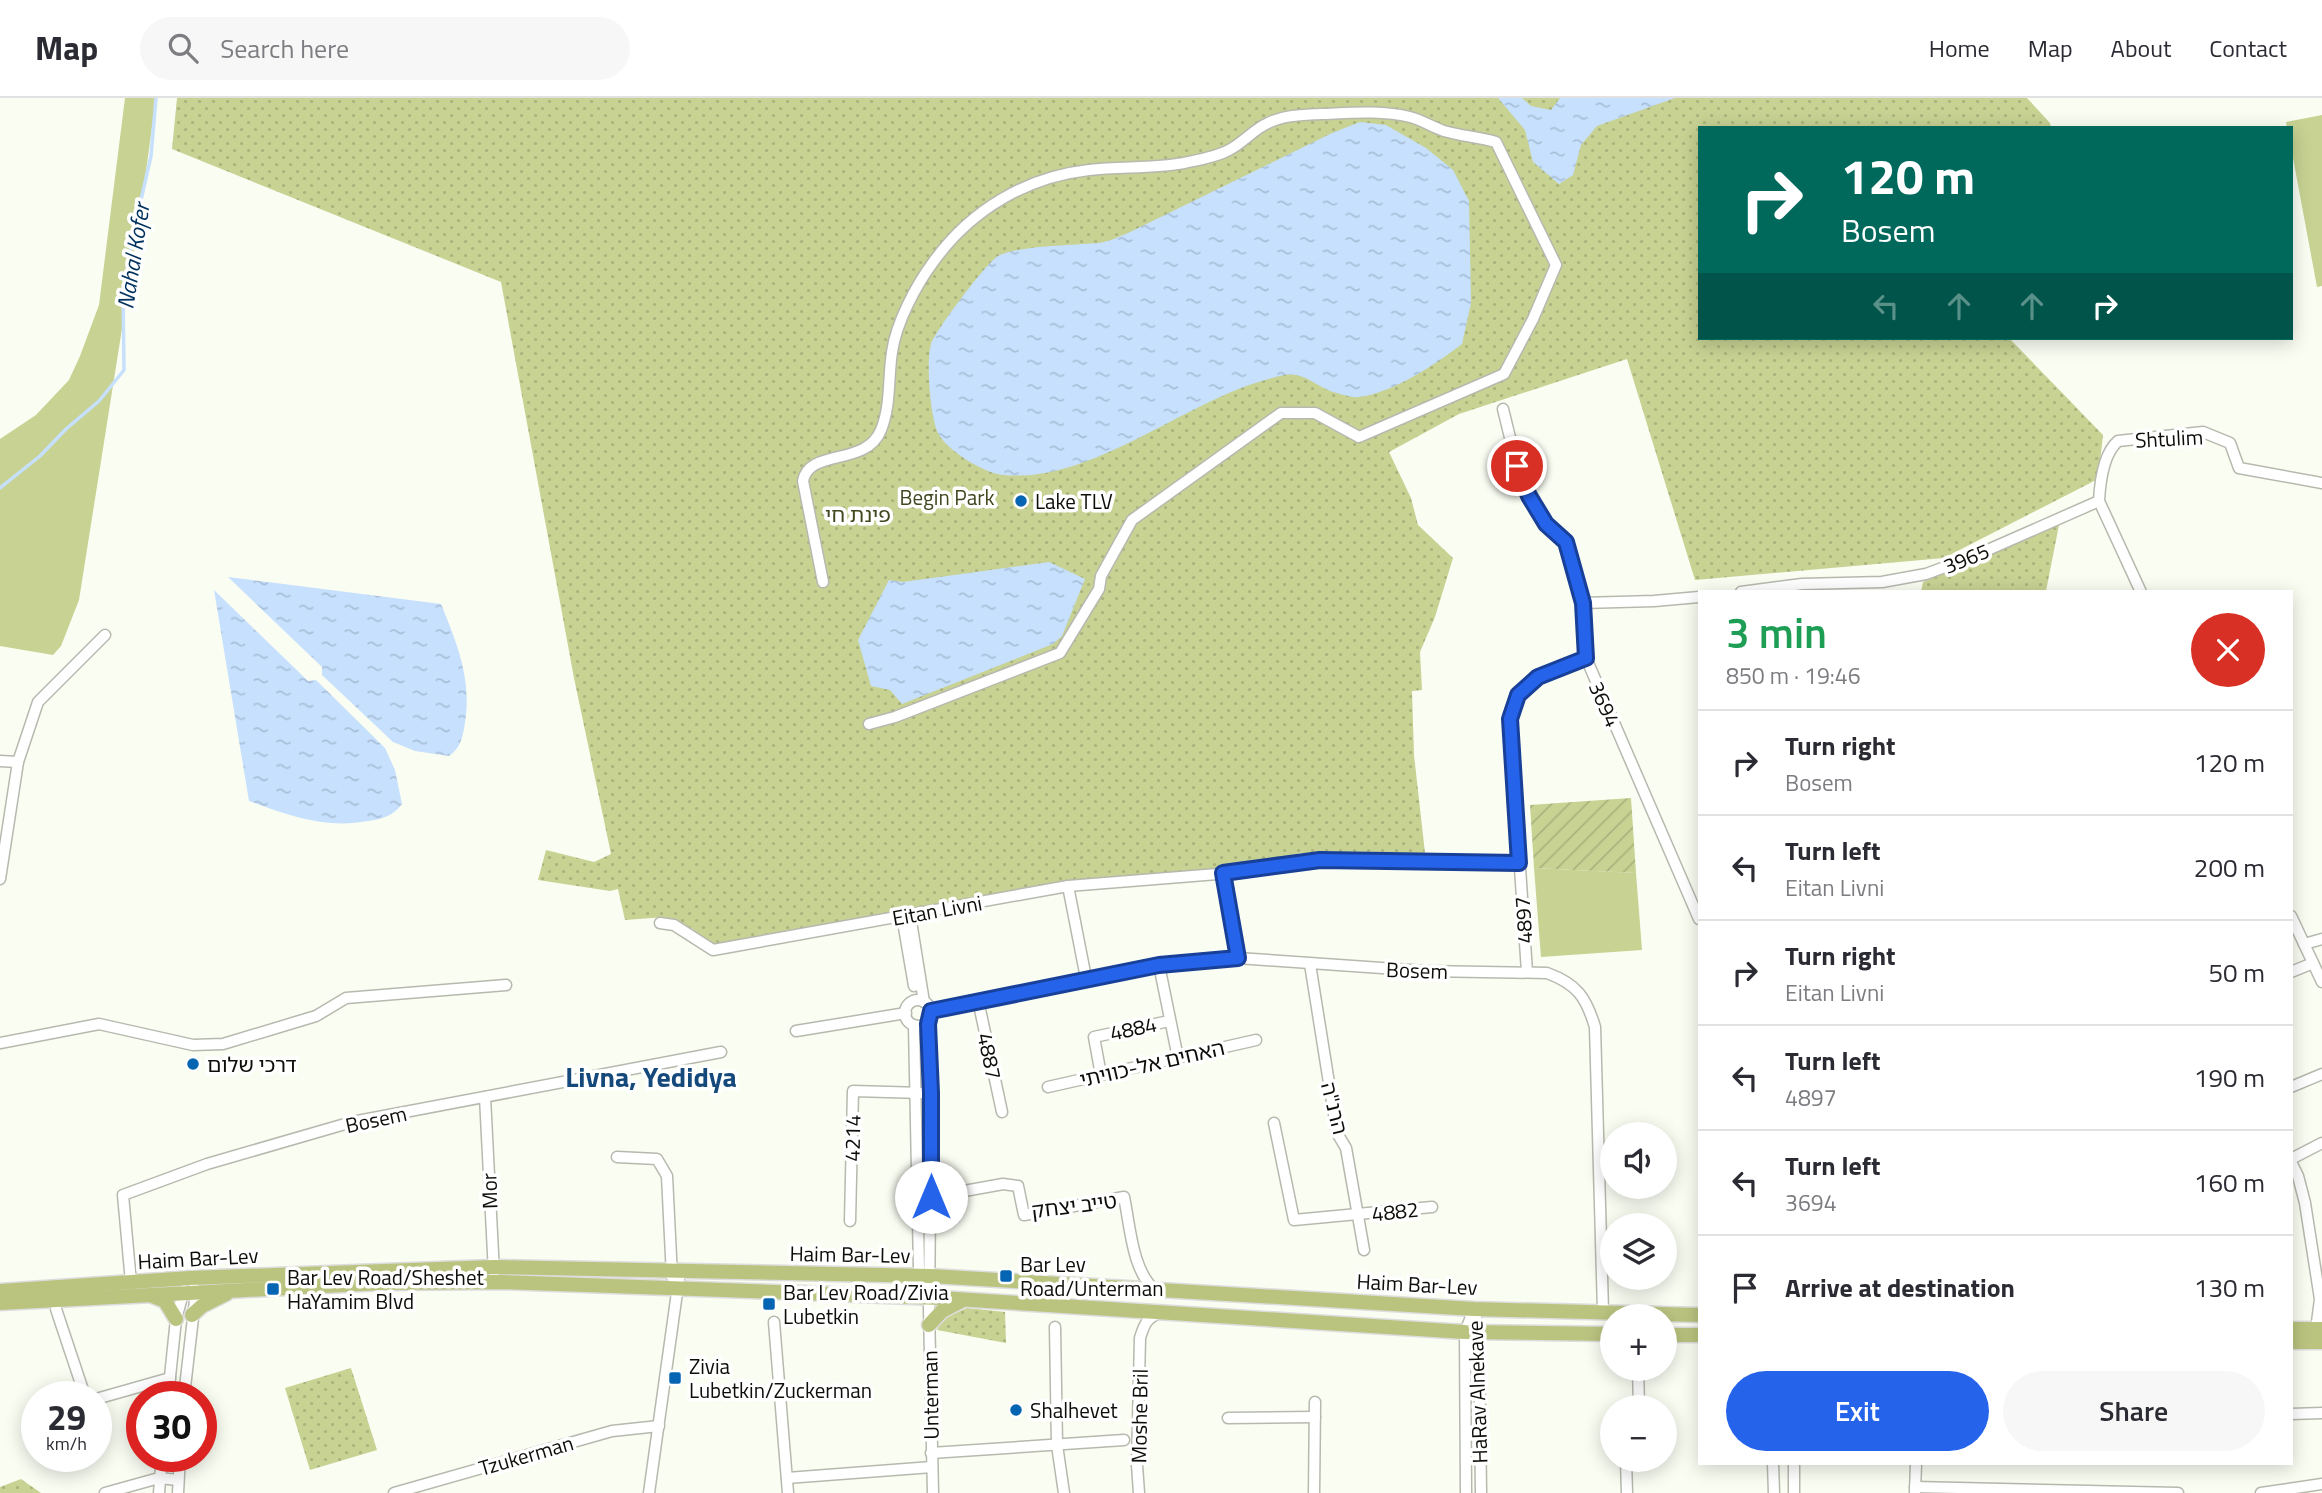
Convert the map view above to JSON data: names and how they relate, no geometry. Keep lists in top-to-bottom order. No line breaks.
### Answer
{"streets":{"main road":["Haim Bar-Lev"],"street":["Shtulim","3965","3694","Eitan Livni","4897","Bosem","4884","4887","האחים אל-כוויתי","הרנ\"ה","4214","Mor","טייב יצחק","4882","HaRav Alnekave","Unterman","Moshe Bril","Tzukerman"]},"crossings":[["Shtulim","3965"],["3694","4897"],["Eitan Livni","4897"],["4897","Bosem"],["Bosem","4887"],["Bosem","הרנ\"ה"],["Bosem","Mor"],["Bosem","Haim Bar-Lev"],["4884","האחים אל-כוויתי"],["הרנ\"ה","4882"],["Mor","Haim Bar-Lev"],["טייב יצחק","Haim Bar-Lev"],["Haim Bar-Lev","HaRav Alnekave"],["Haim Bar-Lev","Unterman"],["Haim Bar-Lev","Moshe Bril"]],"districts":["Livna, Yedidya"],"water":["Nahal Kofer"],"parks":["Begin Park","פינת חי"],"places":{"other":["Lake TLV","דרכי שלום","Shalhevet"],"transit":["Bar Lev Road/Unterman","Bar Lev Road/Sheshet HaYamim Blvd","Bar Lev Road/Zivia Lubetkin","Zivia Lubetkin/Zuckerman"]},"page":{"header":"Map","search":"Search here","nav":["Home","Map","About","Contact"],"turn":["120 m","Bosem"],"heading":["3 min","850 m · 19:46"],"list":[{"name":"Turn right","note":"Bosem","value":"120 m"},{"name":"Turn left","note":"Eitan Livni","value":"200 m"},{"name":"Turn right","note":"Eitan Livni","value":"50 m"},{"name":"Turn left","note":"4897","value":"190 m"},{"name":"Turn left","note":"3694","value":"160 m"},{"name":"Arrive at destination","value":"130 m"}],"map_buttons":["+","−"],"buttons":["Exit","Share"],"speed":"29 km/h","limit":"30"}}
